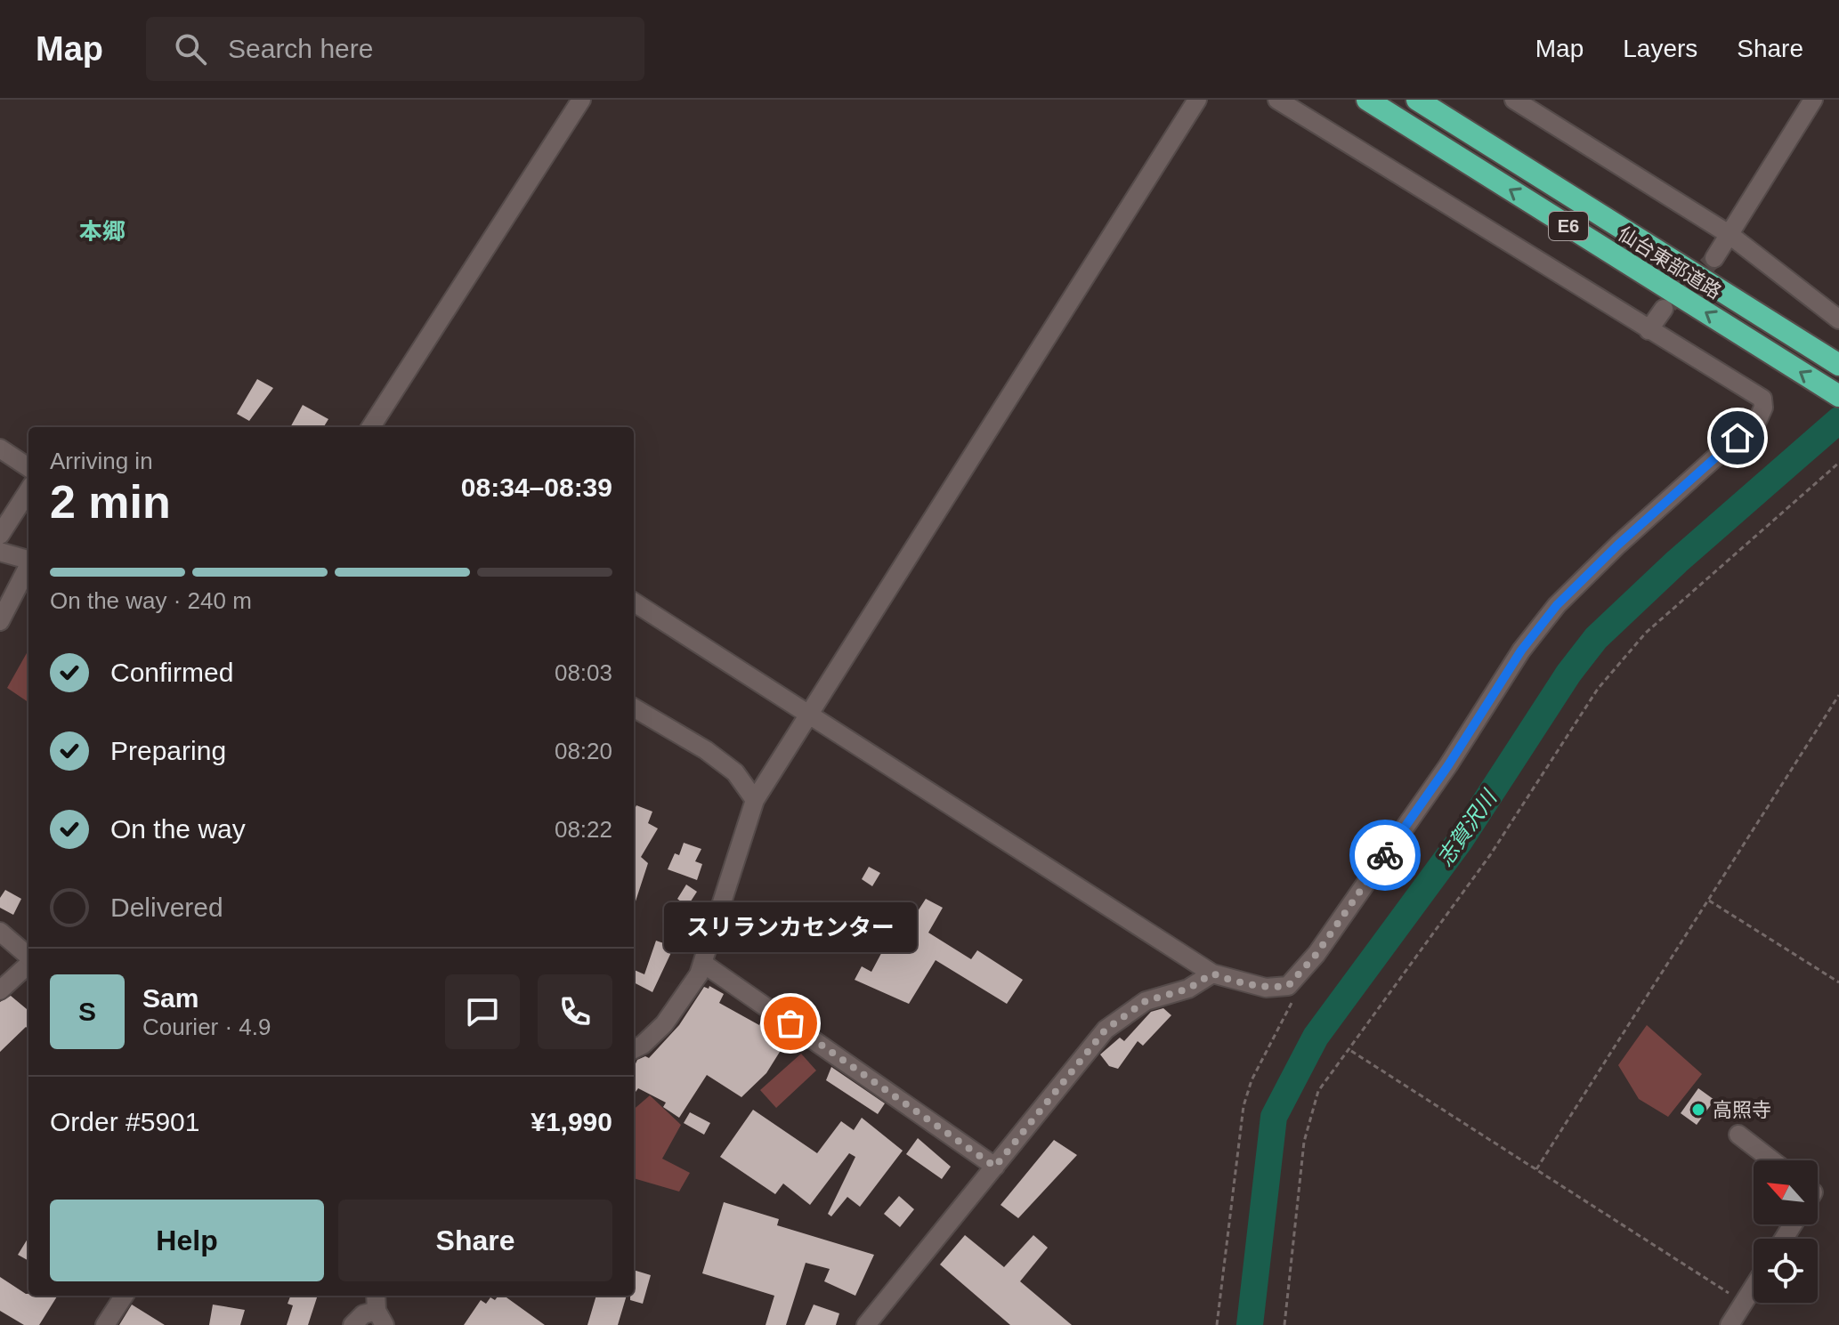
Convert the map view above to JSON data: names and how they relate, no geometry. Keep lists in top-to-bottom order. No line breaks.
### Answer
{"streets":{"highway":["E6","仙台東部道路"]},"districts":["本郷"],"water":["志賀沢川"],"places":["スリランカセンター","高照寺"],"north":"top left","page":{"header":"Map","search":"Search here","nav":["Map","Layers","Share"],"heading":["2 min","Arriving in","08:34–08:39"],"panel":["Sam","Courier · 4.9","Order #5901","¥1,990"],"bar":"On the way · 240 m","list":[["Confirmed","08:03"],["Preparing","08:20"],["On the way","08:22"],"Delivered"],"bubble":"スリランカセンター","round":"S","buttons":["Help","Share"]}}
